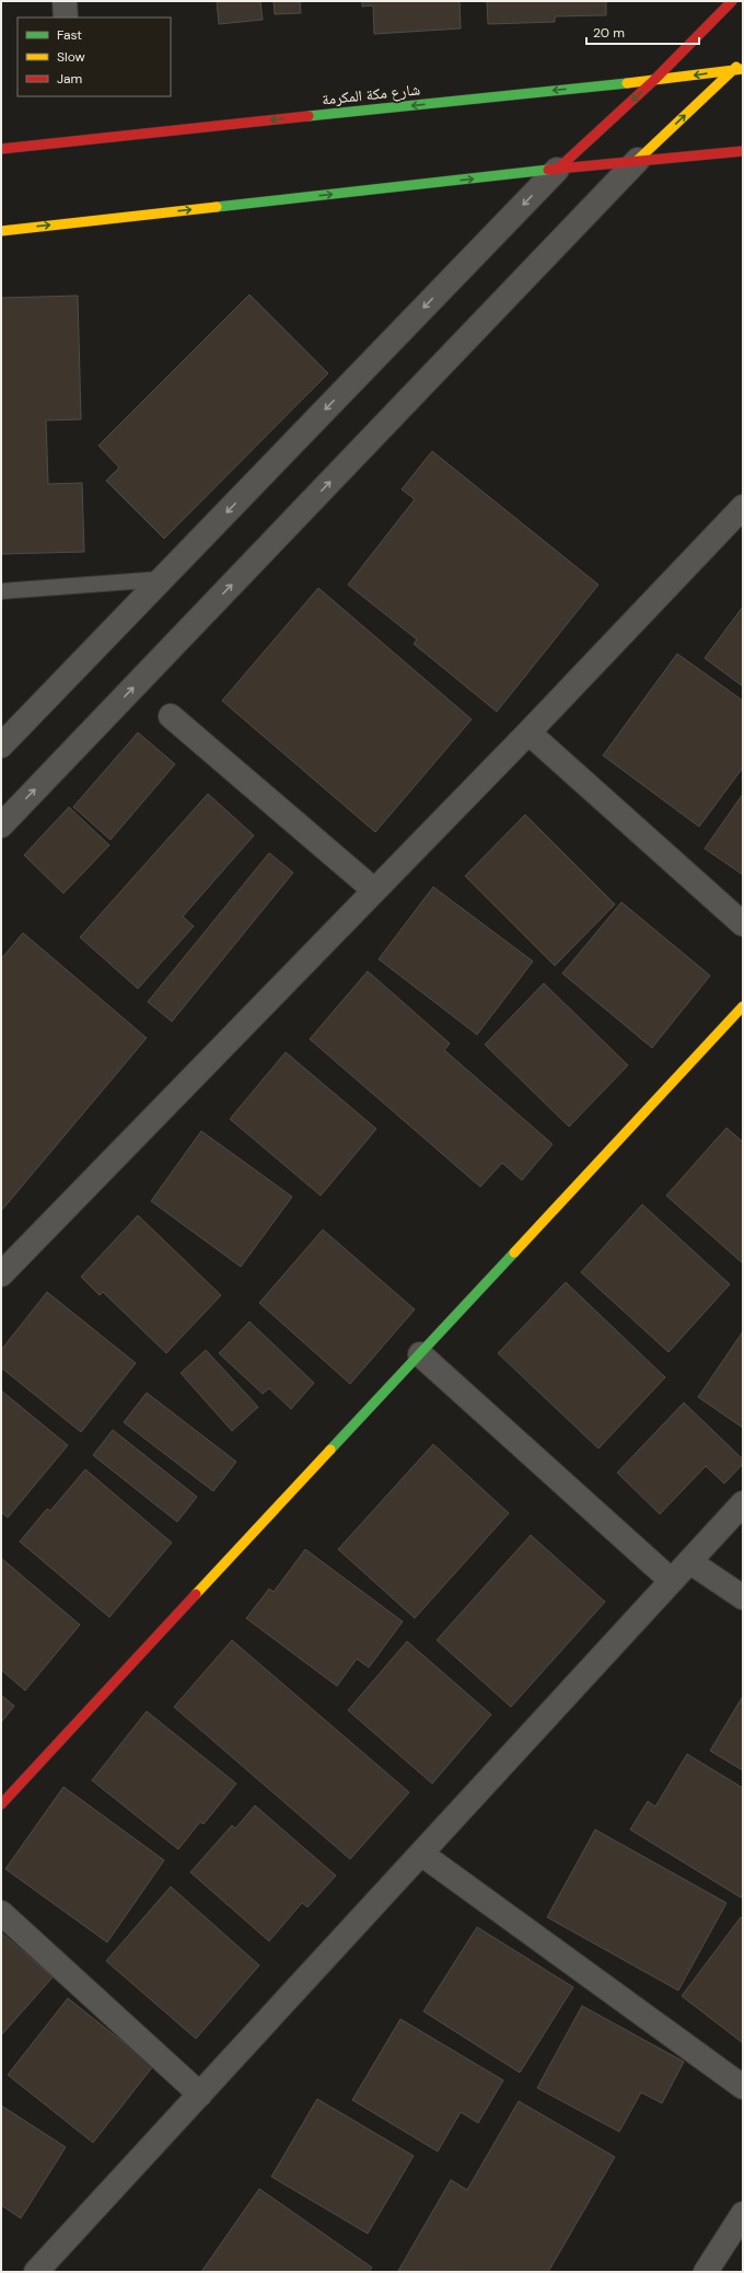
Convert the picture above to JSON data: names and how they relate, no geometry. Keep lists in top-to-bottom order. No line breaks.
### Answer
{"streets":{"main road":["شارع مكة المكرمة"]},"legend":["Fast","Slow","Jam"],"scale_bar":"20 m"}
